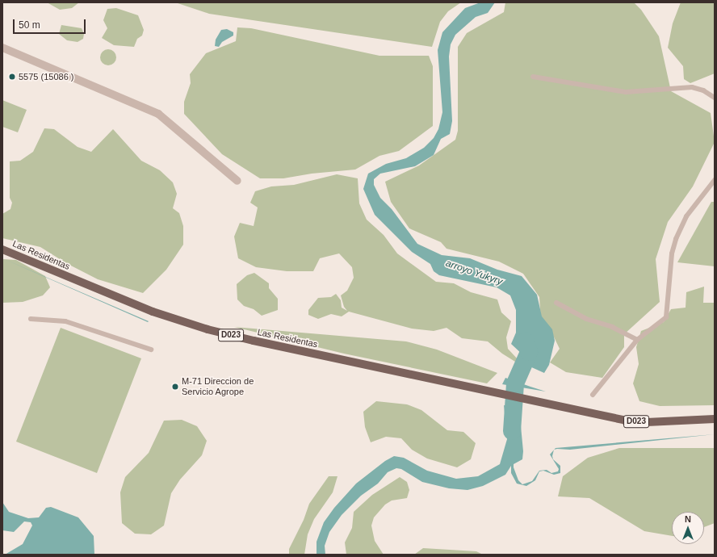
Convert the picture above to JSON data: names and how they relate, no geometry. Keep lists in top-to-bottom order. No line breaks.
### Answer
{"streets":{"main road":["Las Residentas","D023"]},"water":["arroyo Yukyry"],"places":["5575 (15086 )","M-71 Direccion de Servicio Agrope"],"scale_bar":"50 m","north":"top"}
